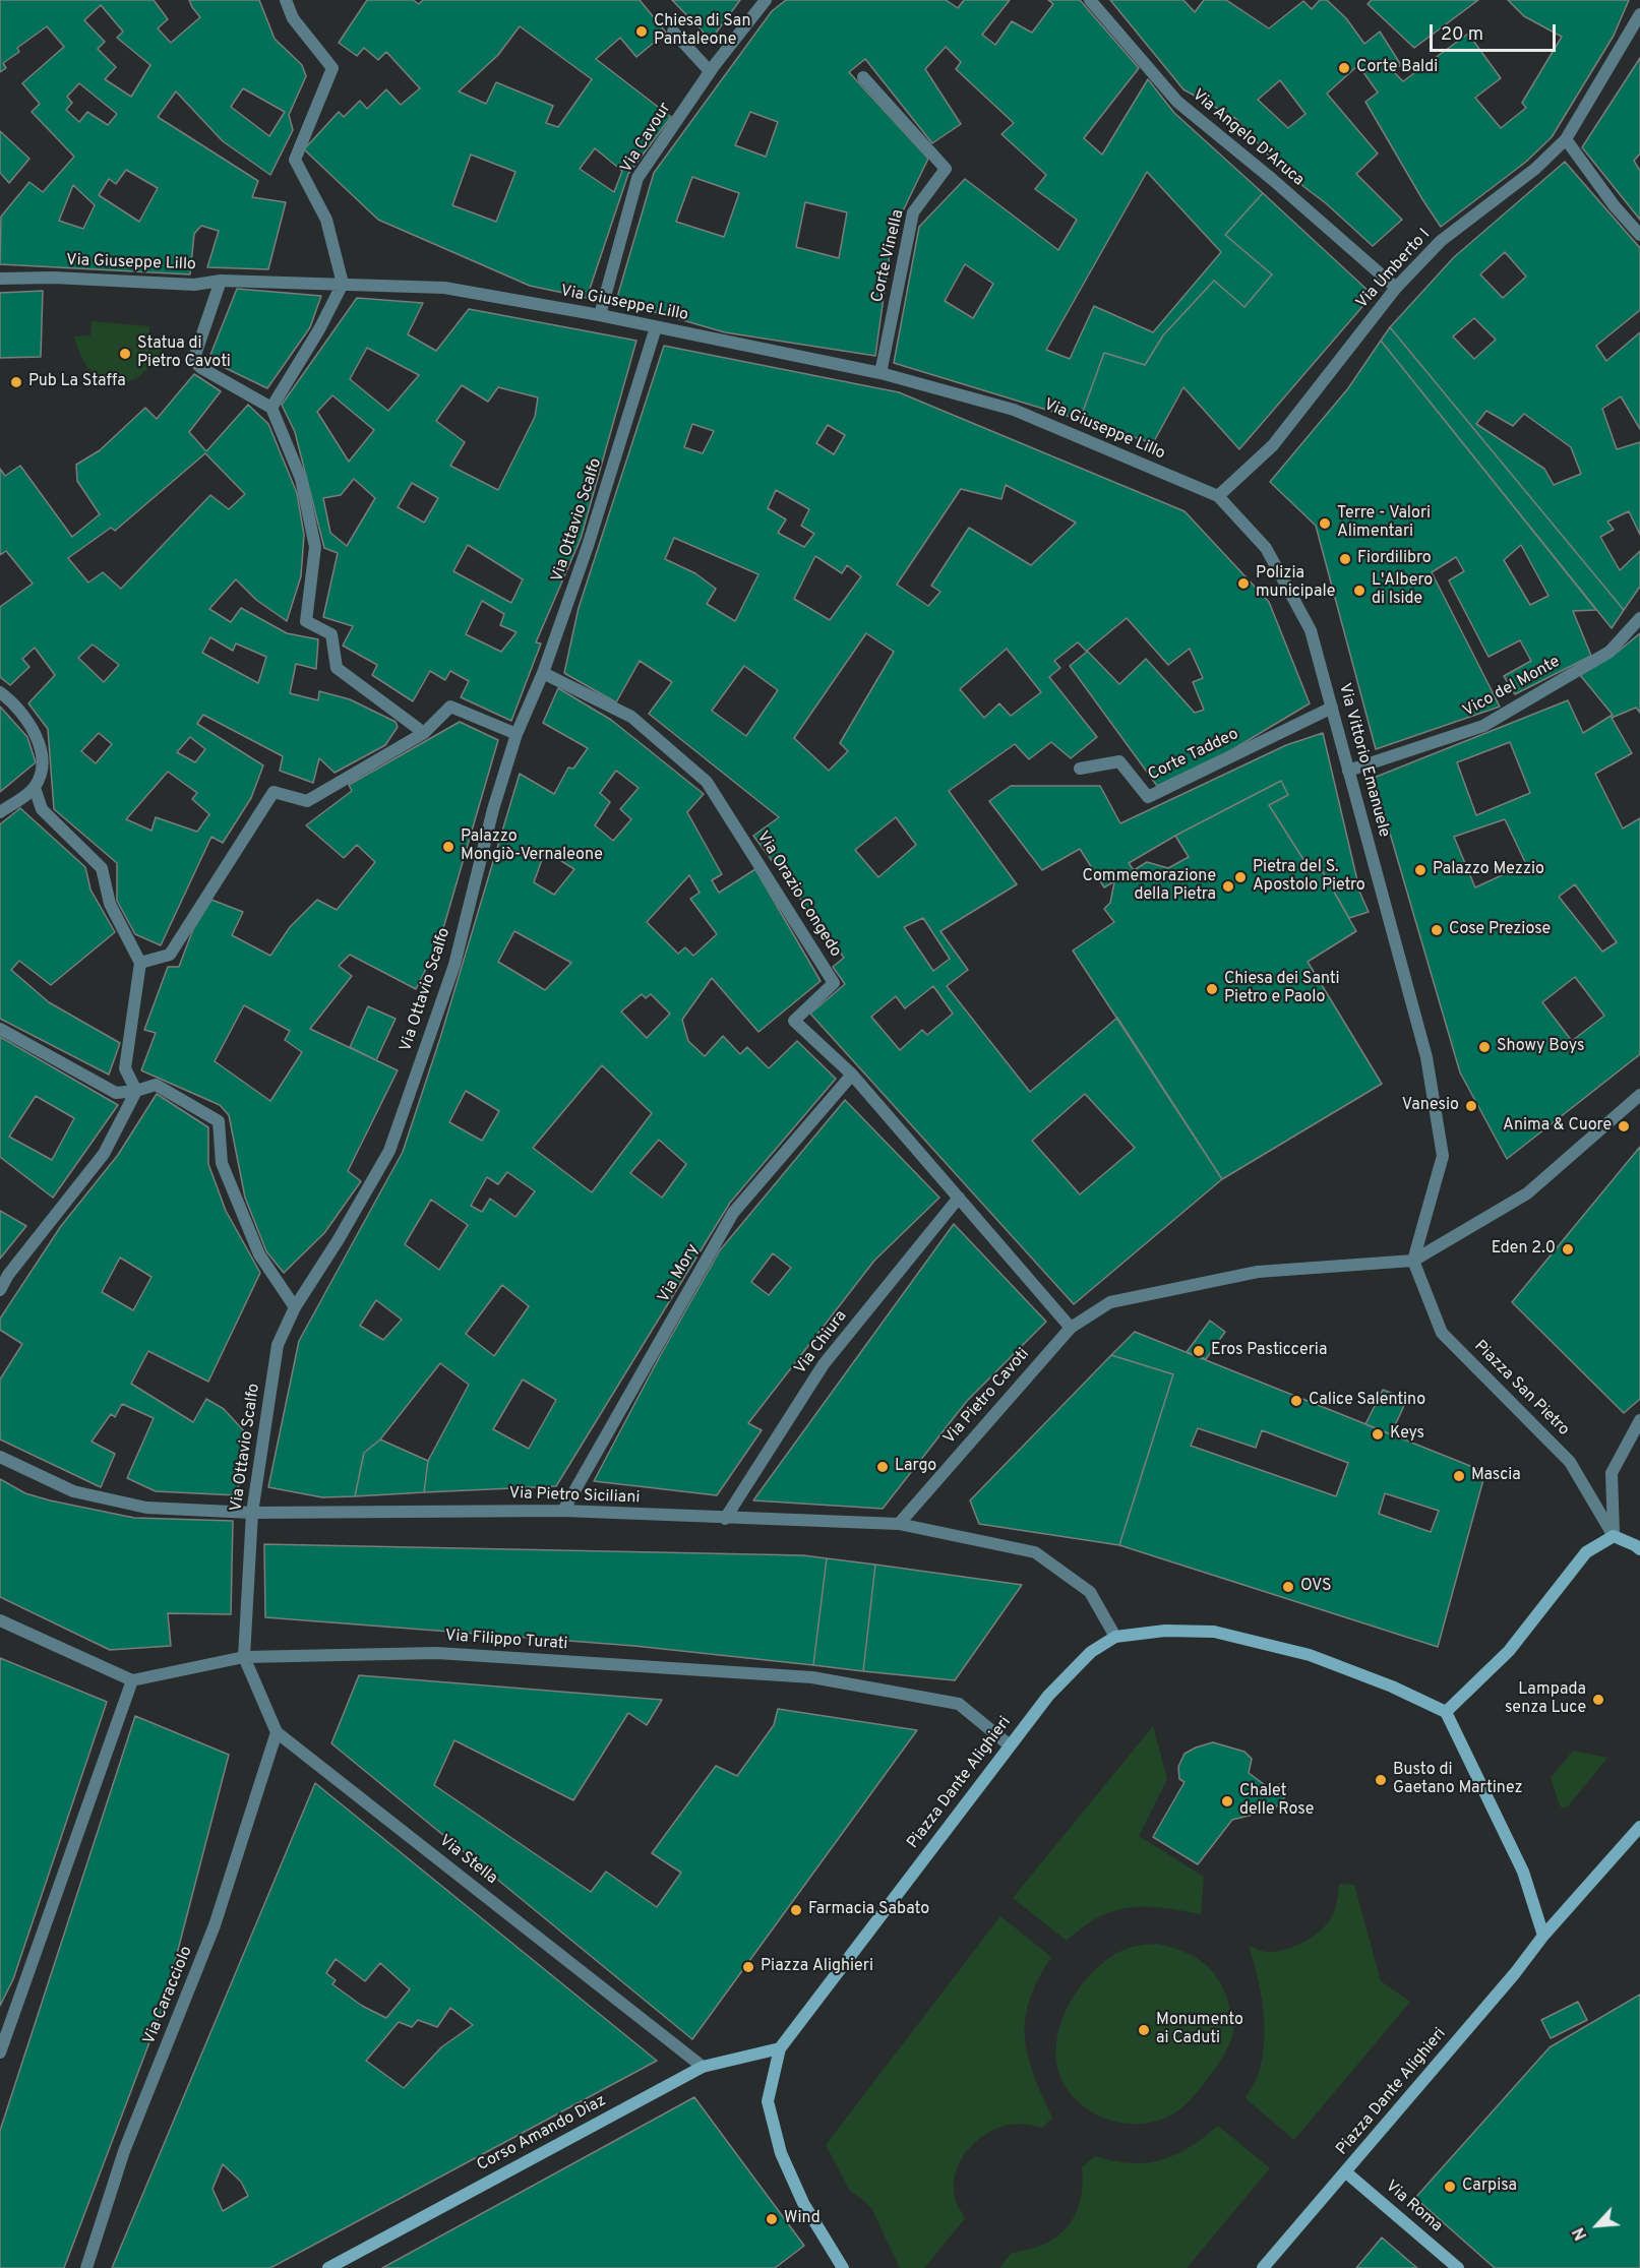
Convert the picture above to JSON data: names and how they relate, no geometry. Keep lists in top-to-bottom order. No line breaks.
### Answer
{"streets":{"main road":["Piazza Dante Alighieri","Corso Amando Diaz","Via Roma"],"street":["Via Cavour","Via Angelo D'Aruca","Corte Vinella","Via Giuseppe Lillo","Via Umberto I","Via Ottavio Scalfo","Vico del Monte","Corte Taddeo","Via Vittorio Emanuele","Via Orazio Congedo","Via Mory","Via Chiura","Piazza San Pietro","Via Pietro Cavoti","Via Pietro Siciliani","Via Filippo Turati","Via Stella","Via Caracciolo"]},"crossings":[["Via Cavour","Via Giuseppe Lillo"],["Via Angelo D'Aruca","Via Umberto I"],["Corte Vinella","Via Giuseppe Lillo"],["Via Giuseppe Lillo","Via Umberto I"],["Via Giuseppe Lillo","Via Ottavio Scalfo"],["Via Giuseppe Lillo","Via Vittorio Emanuele"],["Via Umberto I","Via Vittorio Emanuele"],["Via Ottavio Scalfo","Via Orazio Congedo"],["Via Ottavio Scalfo","Via Pietro Siciliani"],["Via Ottavio Scalfo","Via Filippo Turati"],["Via Ottavio Scalfo","Via Stella"],["Vico del Monte","Via Vittorio Emanuele"],["Corte Taddeo","Via Vittorio Emanuele"],["Via Vittorio Emanuele","Piazza San Pietro"],["Via Vittorio Emanuele","Via Pietro Cavoti"],["Via Orazio Congedo","Via Mory"],["Via Orazio Congedo","Via Chiura"],["Via Orazio Congedo","Via Pietro Cavoti"],["Via Mory","Via Pietro Siciliani"],["Via Chiura","Via Pietro Siciliani"],["Piazza San Pietro","Via Pietro Cavoti"],["Via Pietro Cavoti","Via Pietro Siciliani"],["Via Pietro Siciliani","Piazza Dante Alighieri"],["Via Filippo Turati","Piazza Dante Alighieri"],["Via Filippo Turati","Via Stella"],["Piazza Dante Alighieri","Corso Amando Diaz"],["Piazza Dante Alighieri","Via Roma"],["Via Stella","Via Caracciolo"],["Via Stella","Corso Amando Diaz"]],"places":["Chiesa di San Pantaleone","Corte Baldi","Statua di Pietro Cavoti","Pub La Staffa","Terre - Valori Alimentari","Fiordilibro","Polizia municipale","L'Albero di Iside","Palazzo Mongiò-Vernaleone","Palazzo Mezzio","Pietra del S. Apostolo Pietro","Commemorazione della Pietra","Cose Preziose","Chiesa dei Santi Pietro e Paolo","Showy Boys","Vanesio","Anima & Cuore","Eden 2.0","Eros Pasticceria","Calice Salentino","Keys","Largo","Mascia","OVS","Lampada senza Luce","Busto di Gaetano Martinez","Chalet delle Rose","Farmacia Sabato","Piazza Alighieri","Monumento ai Caduti","Carpisa","Wind"],"scale_bar":"20 m","north":"bottom left"}
